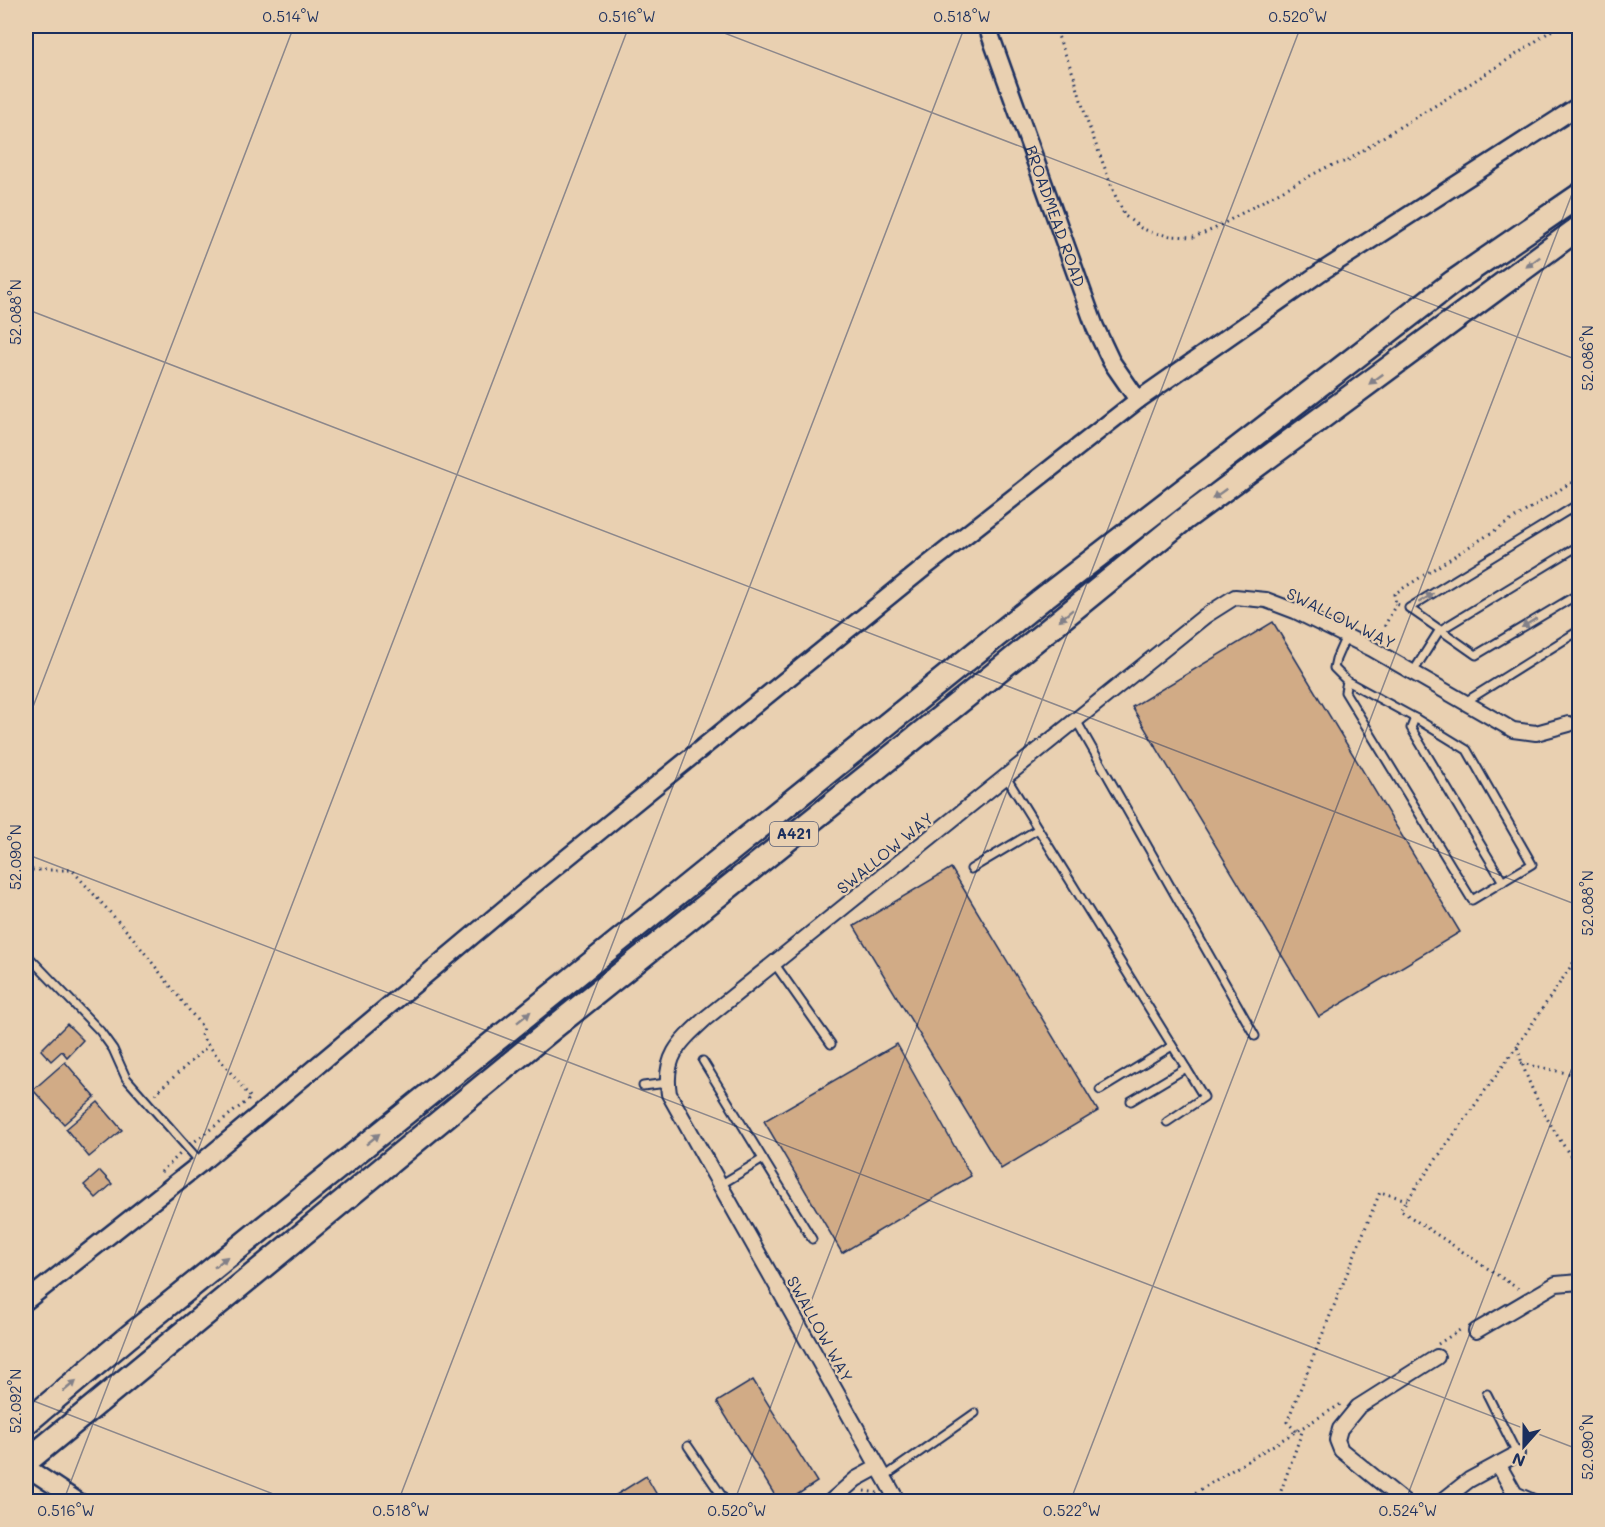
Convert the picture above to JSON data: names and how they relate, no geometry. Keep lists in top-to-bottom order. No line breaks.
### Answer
{"streets":{"highway":["A421"],"street":["BROADMEAD ROAD","SWALLOW WAY"]},"north":"bottom","coordinates":["0.514°W","0.516°W","0.518°W","0.520°W","52.088°N","52.086°N","52.090°N","52.092°N","0.522°W","0.524°W"]}
